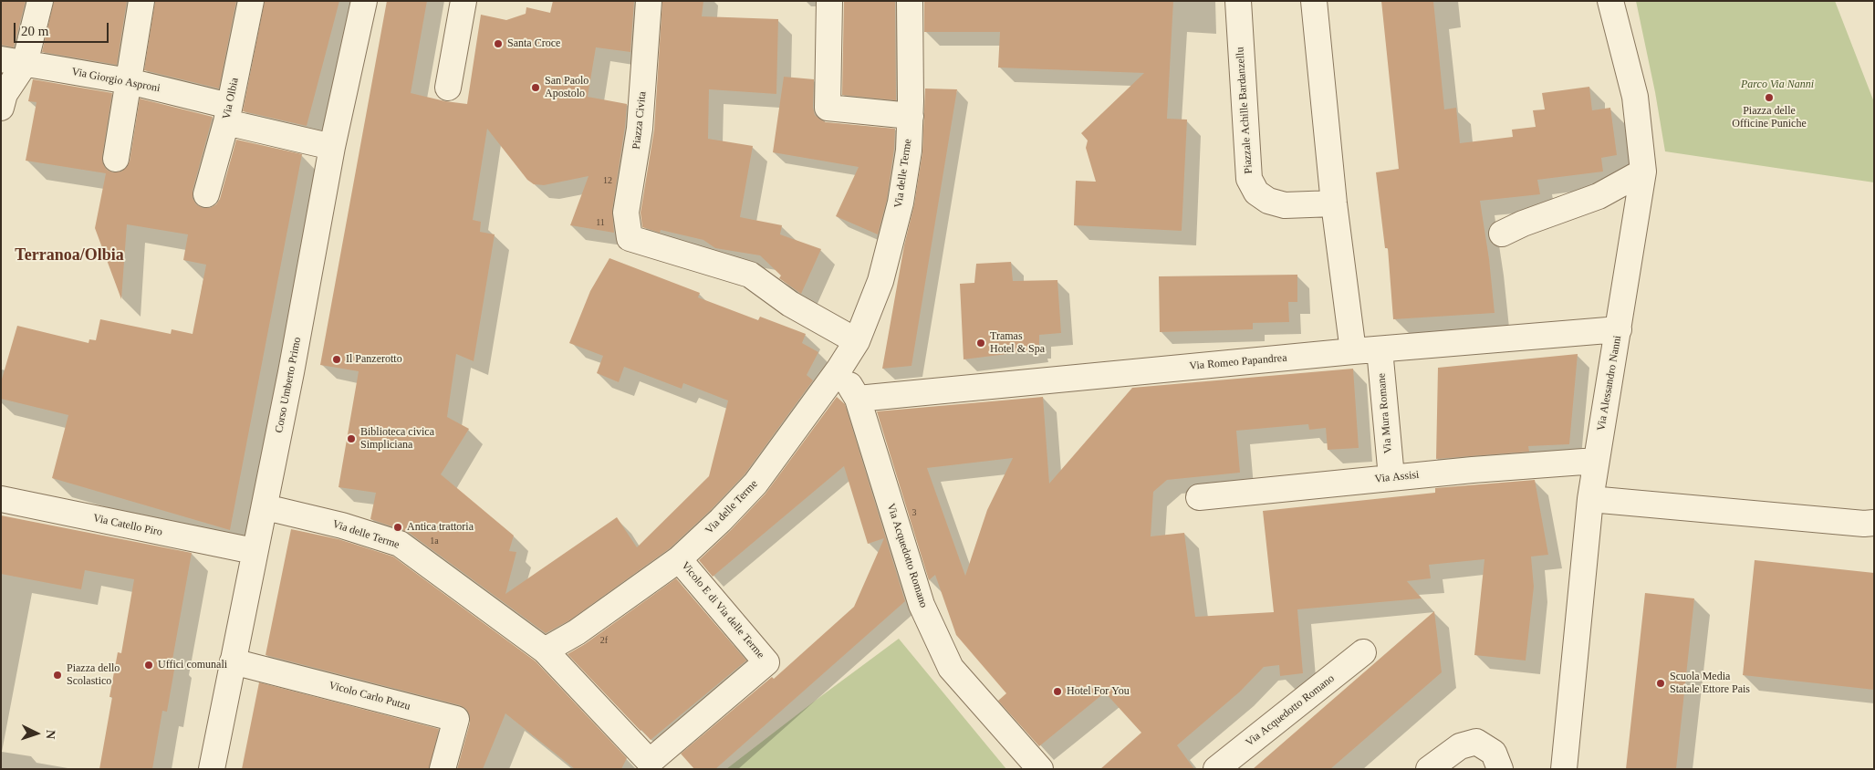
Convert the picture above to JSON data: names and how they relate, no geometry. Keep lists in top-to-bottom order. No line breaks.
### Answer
{"streets":{"street":["Via Giorgio Asproni","Via Olbia","Piazzale Achille Bardanzellu","Piazza Civita","Via delle Terme","Via Romeo Papandrea","Via Alessandro Nanni","Corso Umberto Primo","Via Mura Romane","Via Assisi","Via Catello Piro","Via Acquedotto Romano","Vicolo E di Via delle Terme","Vicolo Carlo Putzu"]},"crossings":[["Via Giorgio Asproni","Via Olbia"],["Via Giorgio Asproni","Corso Umberto Primo"],["Piazza Civita","Via delle Terme"],["Via delle Terme","Corso Umberto Primo"],["Via delle Terme","Via Acquedotto Romano"],["Via delle Terme","Vicolo E di Via delle Terme"],["Via Romeo Papandrea","Via Alessandro Nanni"],["Via Romeo Papandrea","Via Mura Romane"],["Via Romeo Papandrea","Via Acquedotto Romano"],["Via Alessandro Nanni","Via Assisi"],["Corso Umberto Primo","Via Catello Piro"],["Corso Umberto Primo","Vicolo Carlo Putzu"],["Via Mura Romane","Via Assisi"]],"districts":["Terranoa/Olbia"],"parks":["Parco Via Nanni"],"places":["Santa Croce","San Paolo Apostolo","Piazza delle Officine Puniche","Tramas Hotel & Spa","Il Panzerotto","Biblioteca civica Simpliciana","Antica trattoria","Uffici comunali","Piazza dello Scolastico","Scuola Media Statale Ettore Pais","Hotel For You"],"house_numbers":["12","11","3","1a","2f"],"scale_bar":"20 m","north":"right"}
